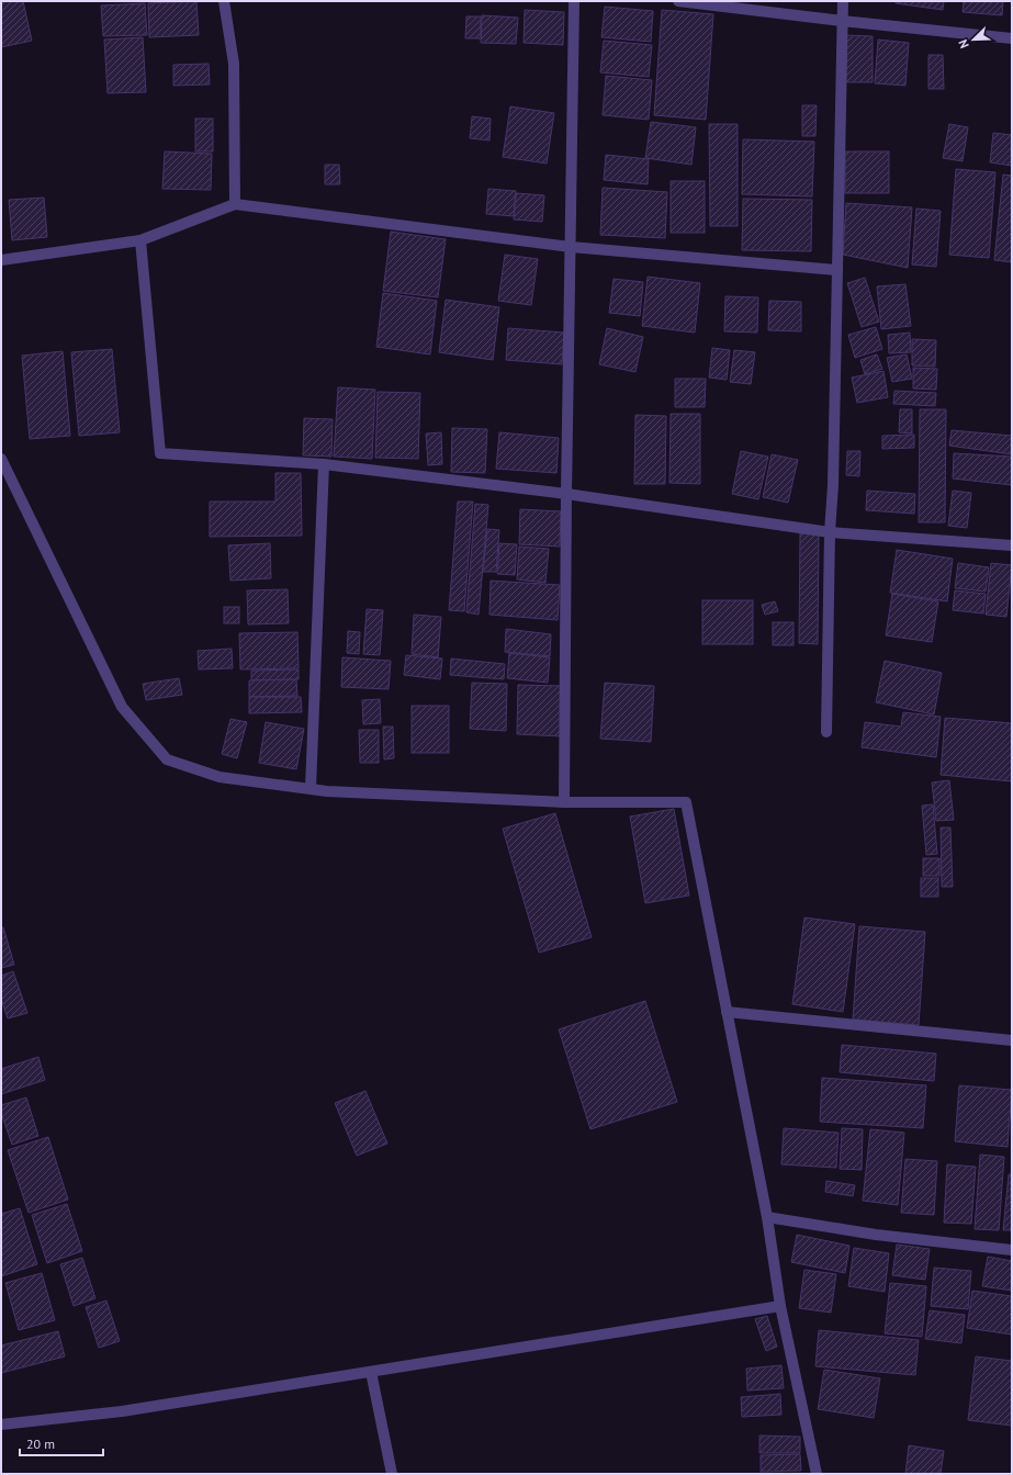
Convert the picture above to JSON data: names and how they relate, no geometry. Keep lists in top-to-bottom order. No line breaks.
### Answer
{"scale_bar":"20 m","north":"bottom left"}
